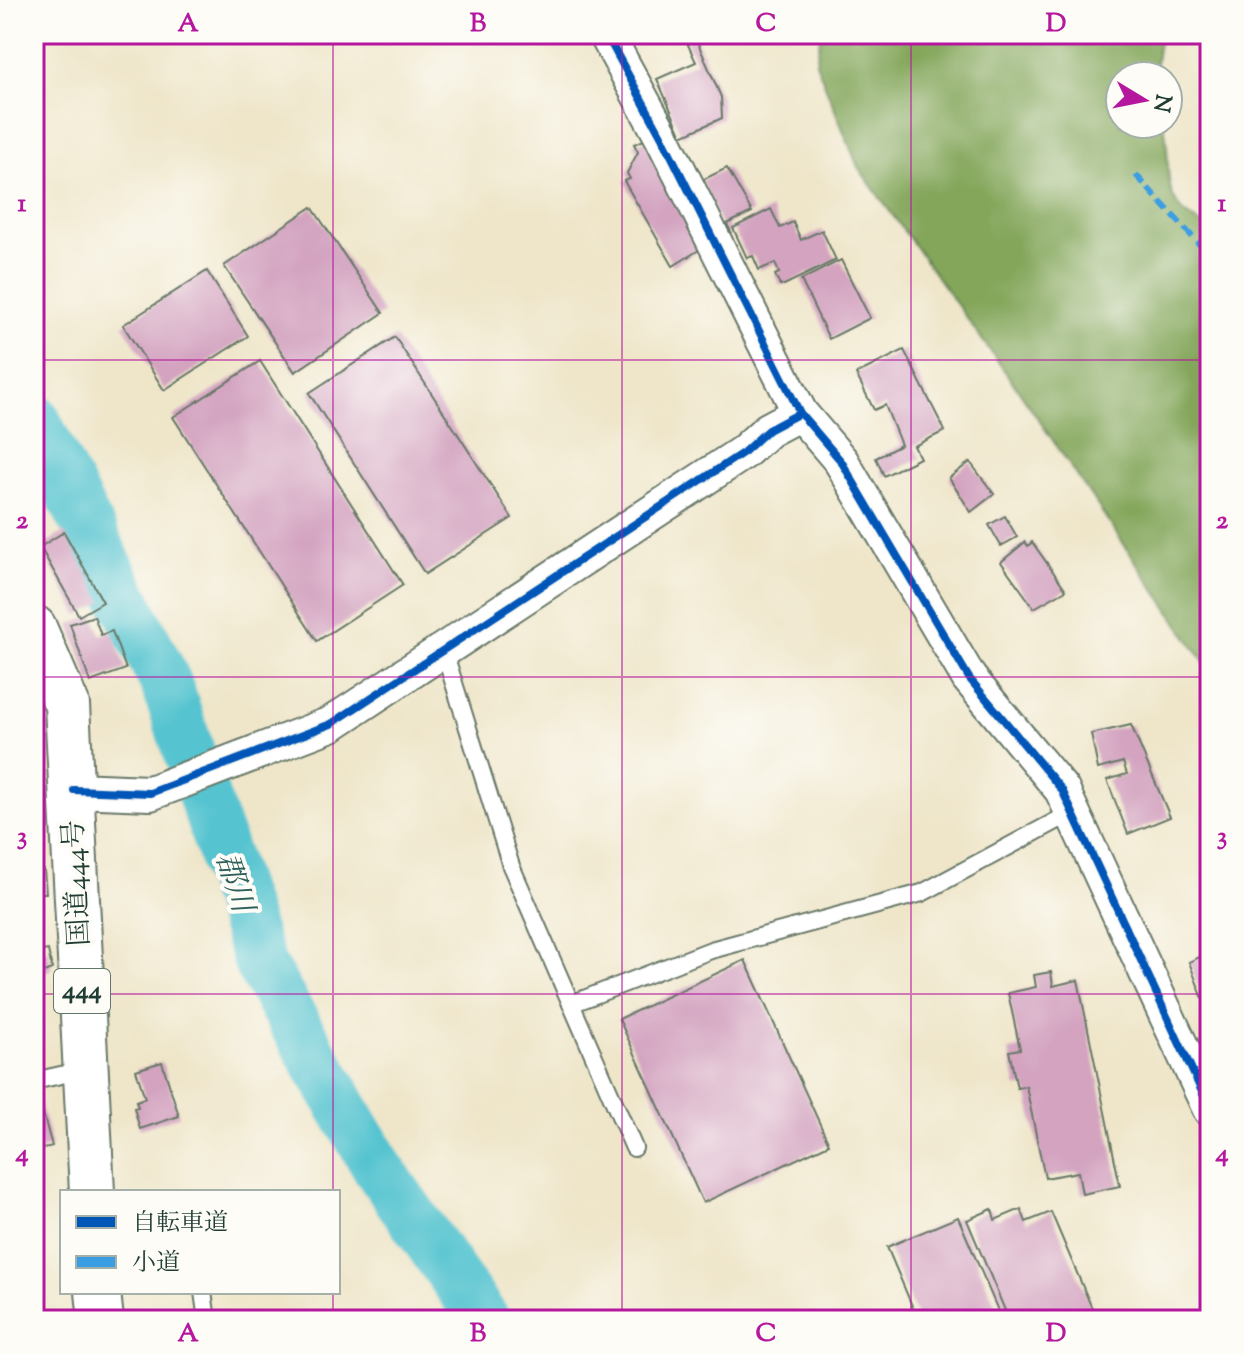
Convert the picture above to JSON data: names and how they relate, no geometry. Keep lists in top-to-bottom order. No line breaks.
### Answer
{"streets":{"highway":["国道444号","444"]},"water":["郡川"],"legend":["自転車道","小道"],"north":"right","grid":{"columns":["A","B","C","D"],"rows":["1","2","3","4"]}}
